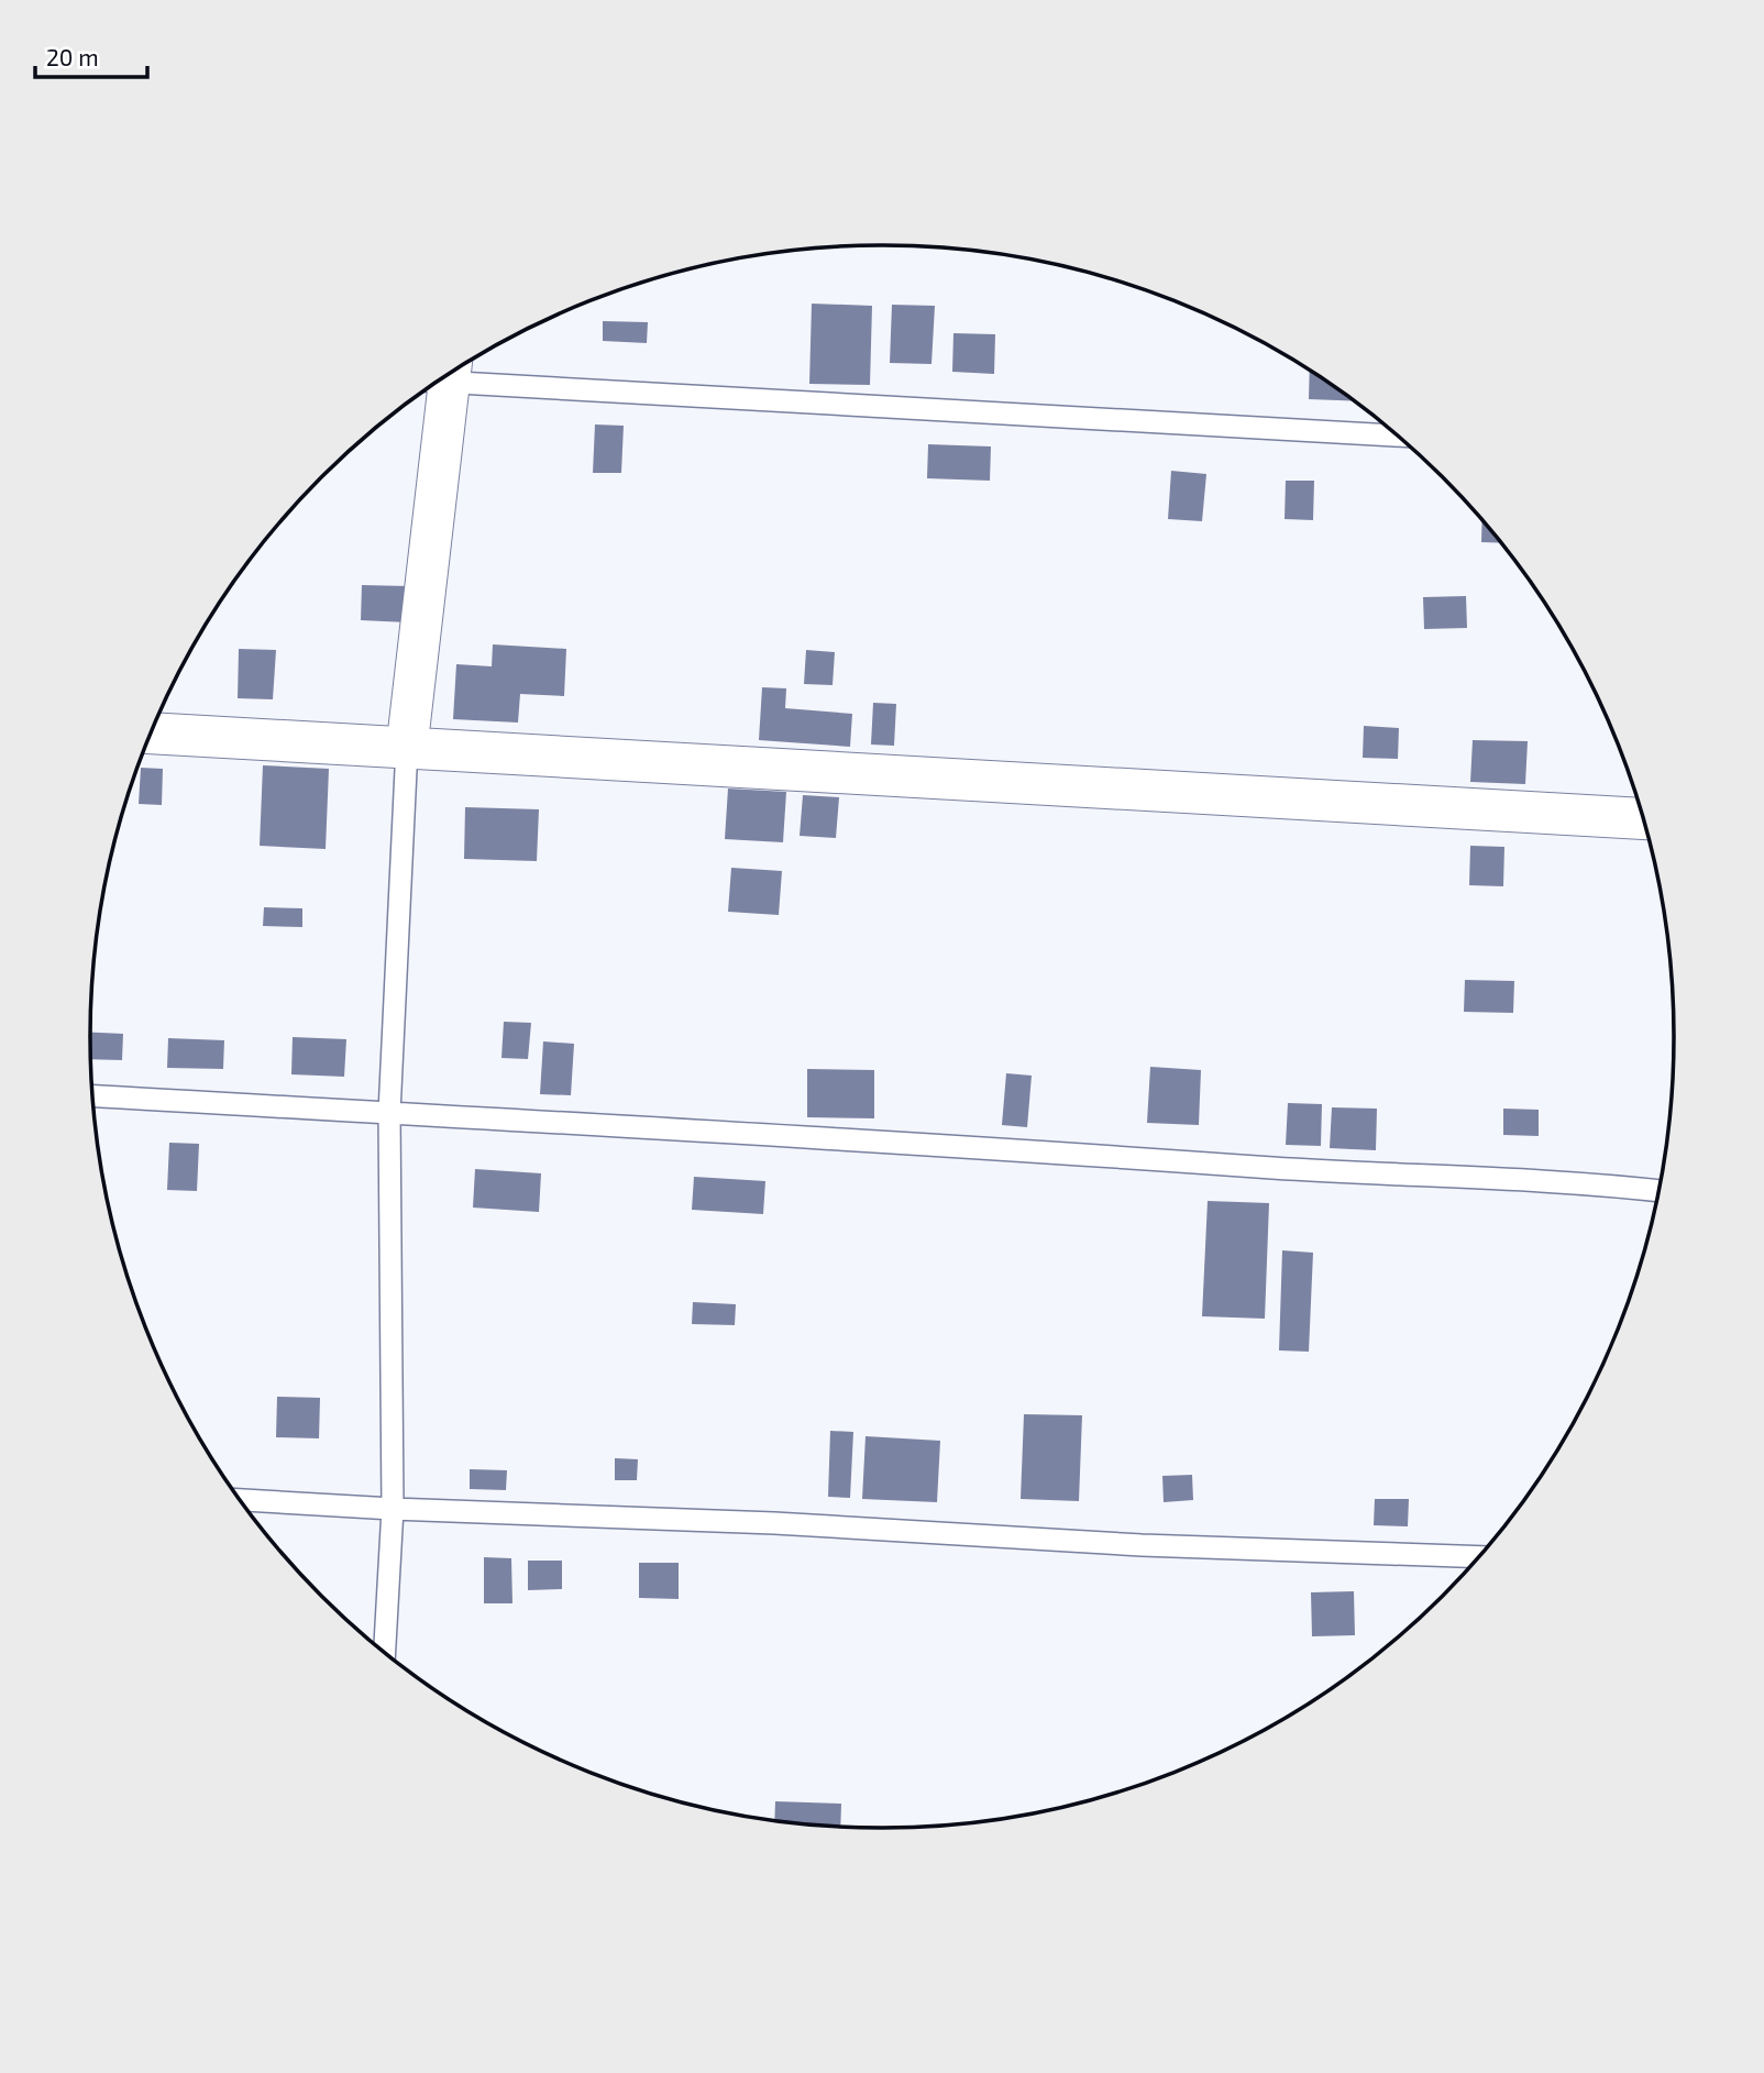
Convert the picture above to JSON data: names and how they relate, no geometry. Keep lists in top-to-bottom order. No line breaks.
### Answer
{"scale_bar":"20 m"}
